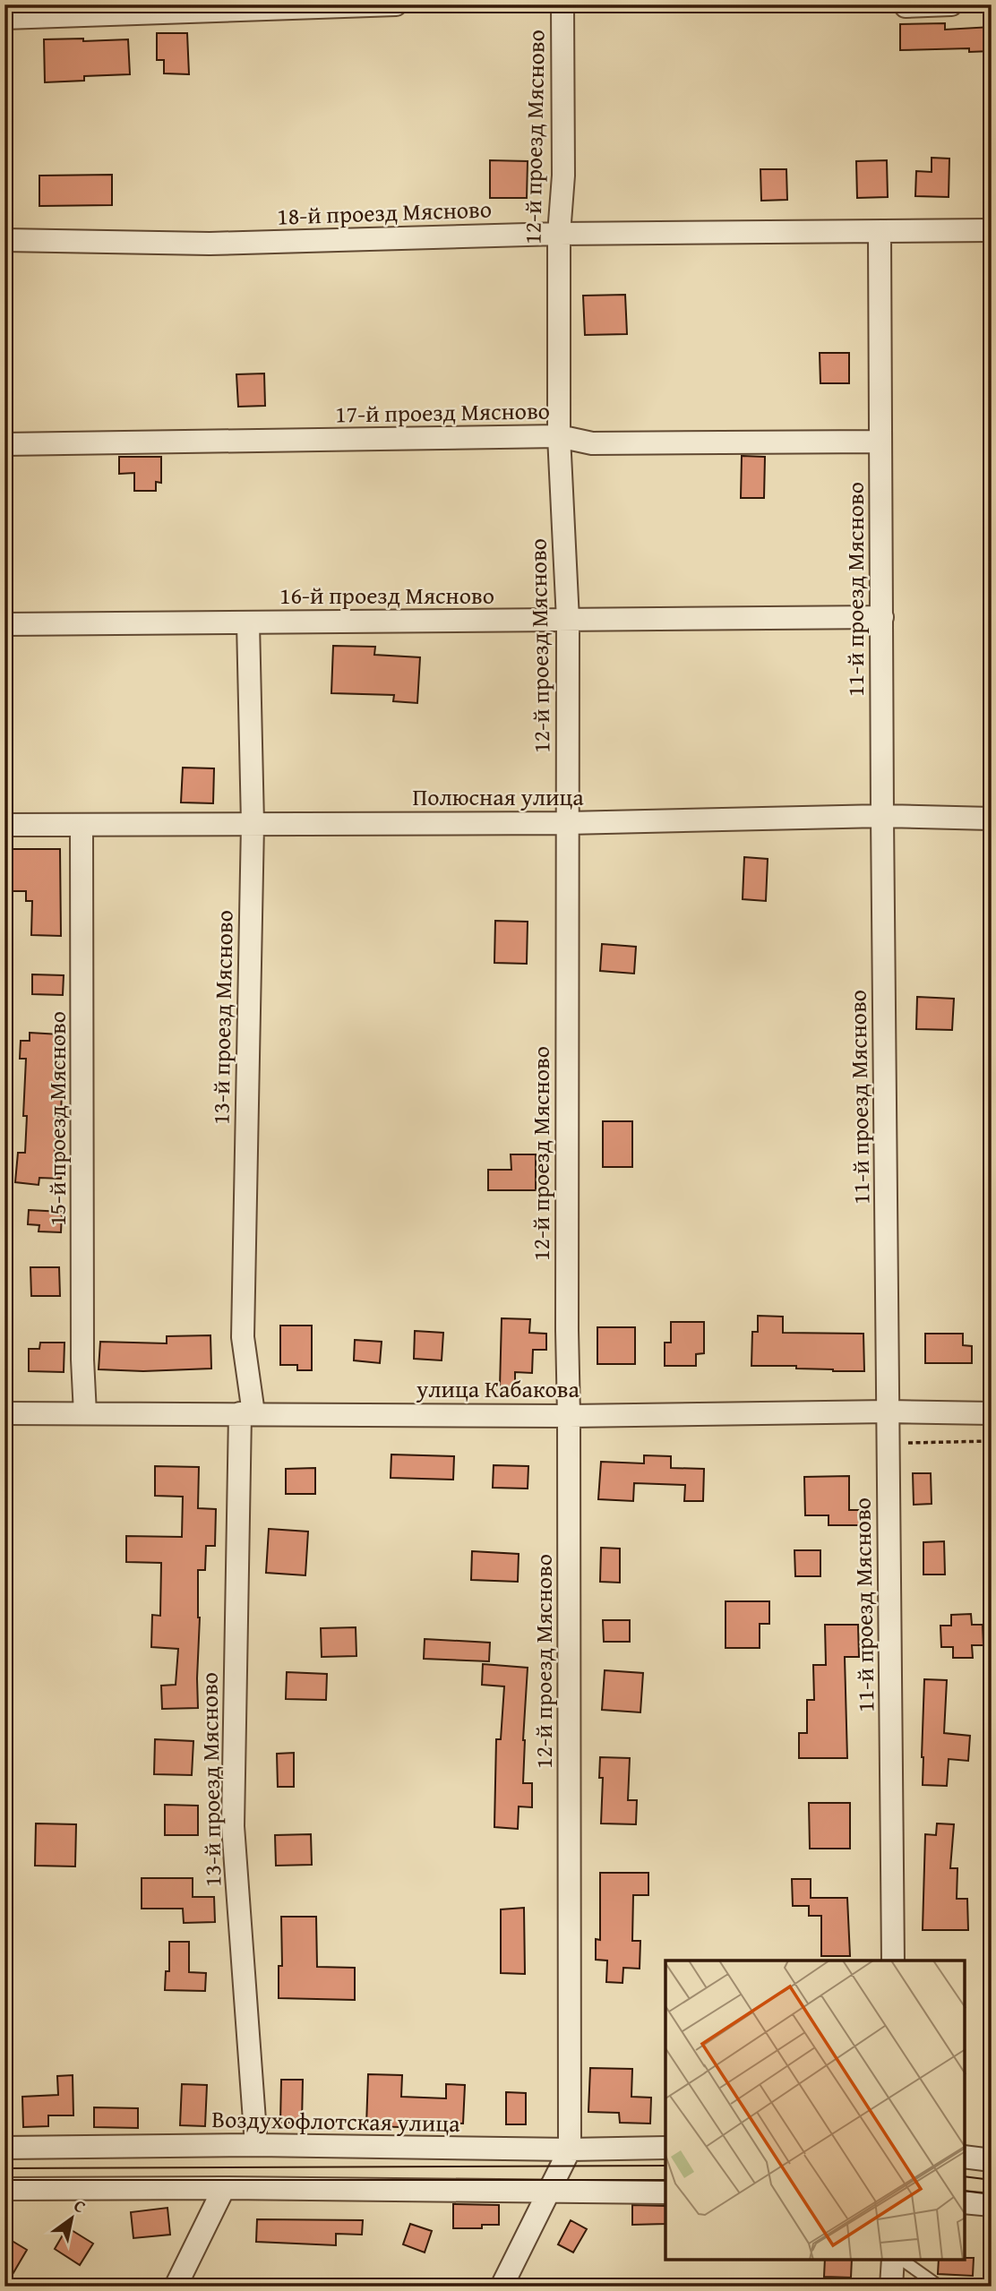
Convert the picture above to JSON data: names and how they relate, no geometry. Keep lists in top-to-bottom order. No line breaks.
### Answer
{"streets":{"street":["12-й проезд Мясново","18-й проезд Мясново","17-й проезд Мясново","11-й проезд Мясново","16-й проезд Мясново","Полюсная улица","13-й проезд Мясново","15-й проезд Мясново","улица Кабакова","Воздухофлотская улица"]},"crossings":[["12-й проезд Мясново","18-й проезд Мясново"],["12-й проезд Мясново","17-й проезд Мясново"],["12-й проезд Мясново","16-й проезд Мясново"],["12-й проезд Мясново","Полюсная улица"],["12-й проезд Мясново","улица Кабакова"],["12-й проезд Мясново","Воздухофлотская улица"],["18-й проезд Мясново","11-й проезд Мясново"],["17-й проезд Мясново","11-й проезд Мясново"],["11-й проезд Мясново","16-й проезд Мясново"],["11-й проезд Мясново","Полюсная улица"],["11-й проезд Мясново","улица Кабакова"],["16-й проезд Мясново","13-й проезд Мясново"],["Полюсная улица","13-й проезд Мясново"],["Полюсная улица","15-й проезд Мясново"],["13-й проезд Мясново","улица Кабакова"],["13-й проезд Мясново","Воздухофлотская улица"],["15-й проезд Мясново","улица Кабакова"]],"north":"top right"}
